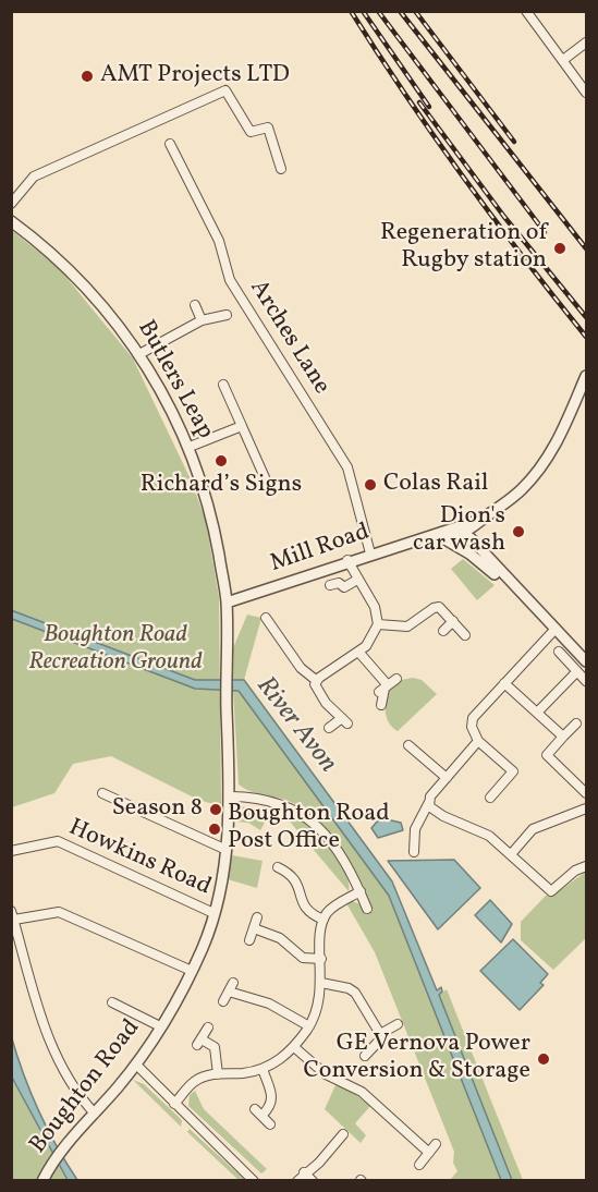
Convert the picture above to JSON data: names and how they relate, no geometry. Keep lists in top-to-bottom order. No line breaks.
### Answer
{"streets":{"street":["Arches Lane","Butlers Leap","Mill Road","Howkins Road","Boughton Road"]},"crossings":[["Arches Lane","Mill Road"],["Butlers Leap","Mill Road"],["Butlers Leap","Boughton Road"],["Mill Road","Boughton Road"],["Howkins Road","Boughton Road"]],"water":["River Avon"],"parks":["Boughton Road Recreation Ground"],"places":["AMT Projects LTD","Regeneration of Rugby station","Richard’s Signs","Colas Rail","Dion's car wash","Season 8","Boughton Road Post Office","GE Vernova Power Conversion & Storage"]}
